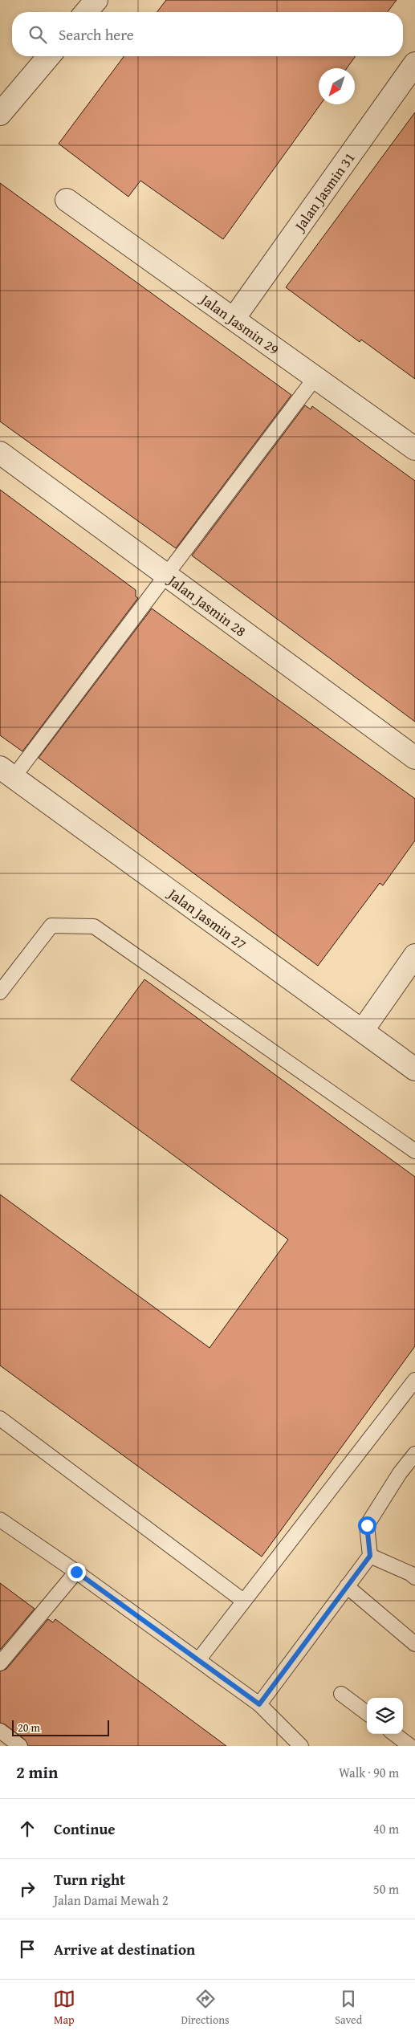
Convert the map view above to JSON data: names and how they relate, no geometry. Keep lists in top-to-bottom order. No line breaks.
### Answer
{"streets":{"street":["Jalan Jasmin 31","Jalan Jasmin 29","Jalan Jasmin 28","Jalan Jasmin 27"]},"crossings":[["Jalan Jasmin 31","Jalan Jasmin 29"]],"scale_bar":"20 m","north":"bottom left","page":{"search":"Search here","scale":"20 m","heading":["2 min","Walk · 90 m"],"list":[["Continue","40 m"],["Turn right","Jalan Damai Mewah 2","50 m"],"Arrive at destination"],"nav":["Map","Directions","Saved"]}}
